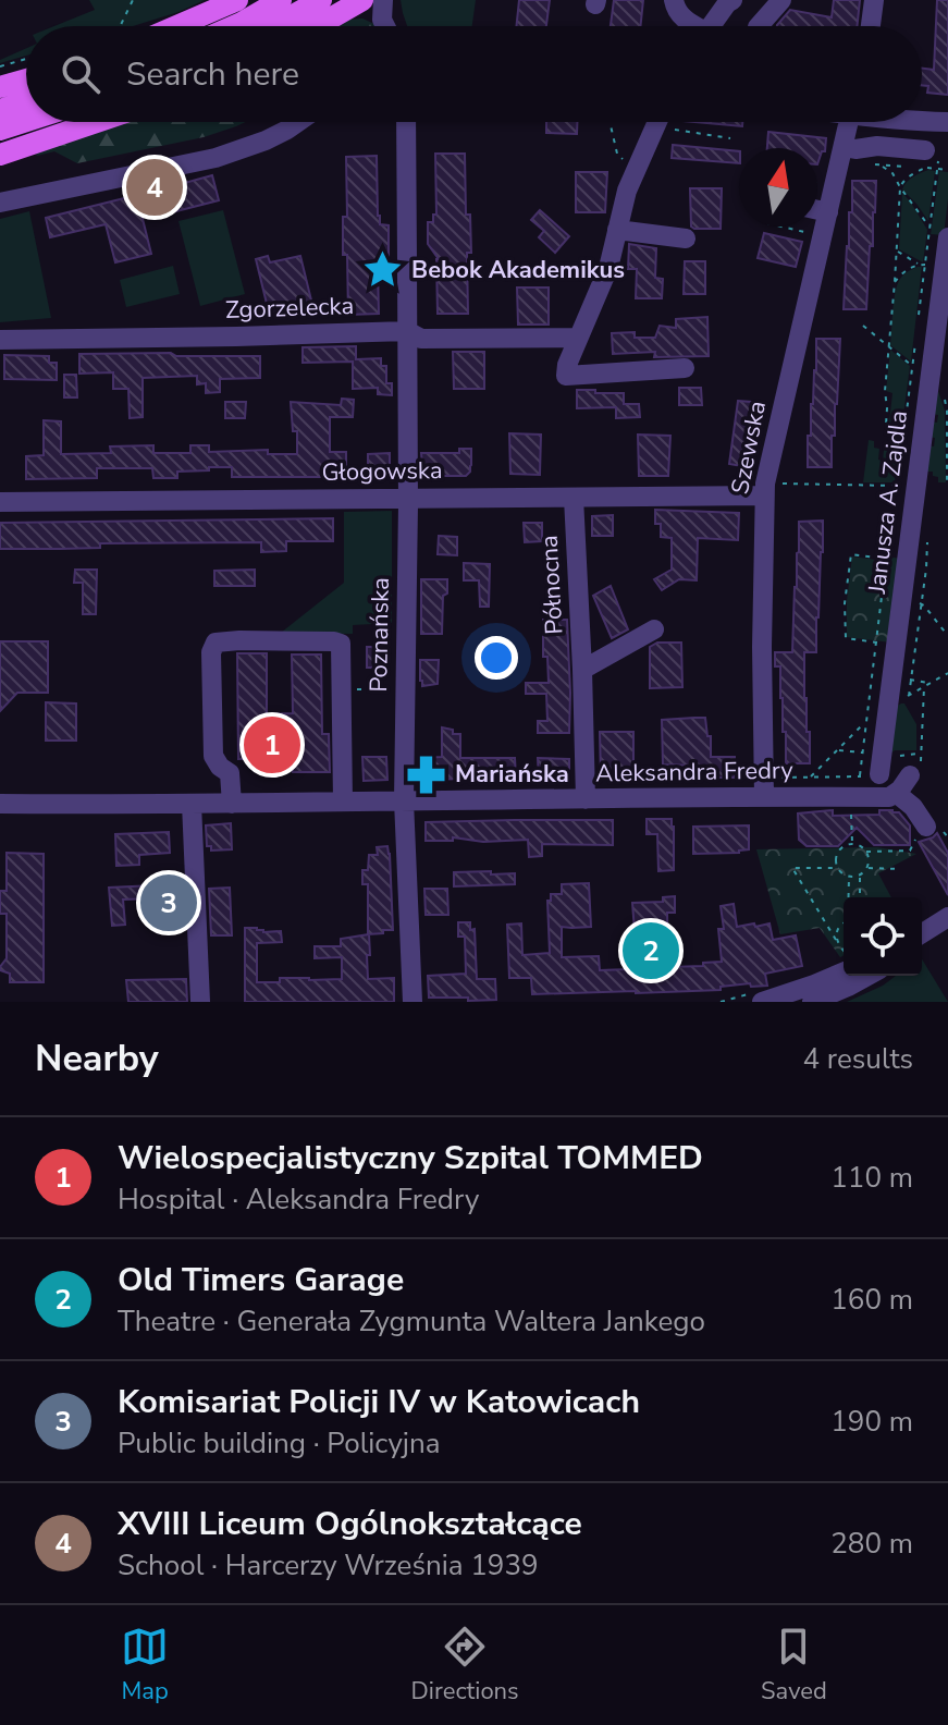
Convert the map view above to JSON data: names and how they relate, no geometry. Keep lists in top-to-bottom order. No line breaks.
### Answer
{"streets":{"street":["Zgorzelecka","Szewska","Głogowska","Janusza A. Zajdla","Północna","Poznańska","Aleksandra Fredry"]},"crossings":[["Zgorzelecka","Poznańska"],["Szewska","Głogowska"],["Szewska","Aleksandra Fredry"],["Głogowska","Północna"],["Głogowska","Poznańska"],["Północna","Aleksandra Fredry"],["Poznańska","Aleksandra Fredry"]],"places":{"place":["Bebok Akademikus"],"pharmacy":["Mariańska"]},"north":"top","page":{"search":"Search here","pins":["4","1","3","2"],"heading":["Nearby","4 results"],"list":[{"mark":"1","name":"Wielospecjalistyczny Szpital TOMMED","note":"Hospital · Aleksandra Fredry","value":"110 m"},{"mark":"2","name":"Old Timers Garage","note":"Theatre · Generała Zygmunta Waltera Jankego","value":"160 m"},{"mark":"3","name":"Komisariat Policji IV w Katowicach","note":"Public building · Policyjna","value":"190 m"},{"mark":"4","name":"XVIII Liceum Ogólnokształcące","note":"School · Harcerzy Września 1939","value":"280 m"}],"nav":["Map","Directions","Saved"]}}
